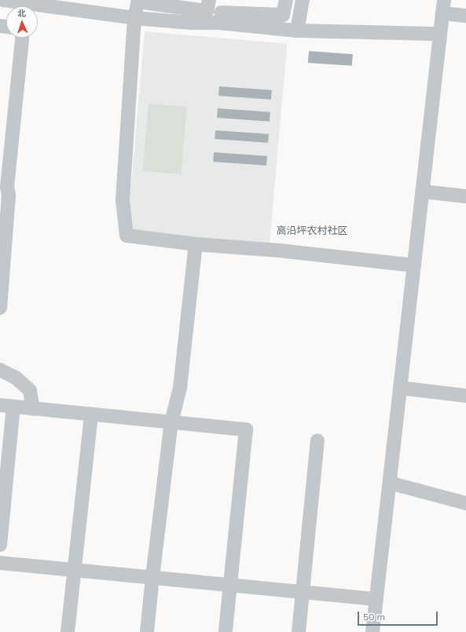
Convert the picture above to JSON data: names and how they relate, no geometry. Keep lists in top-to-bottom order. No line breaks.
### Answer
{"districts":["高沿坪农村社区"],"scale_bar":"50 m","north":"top"}
